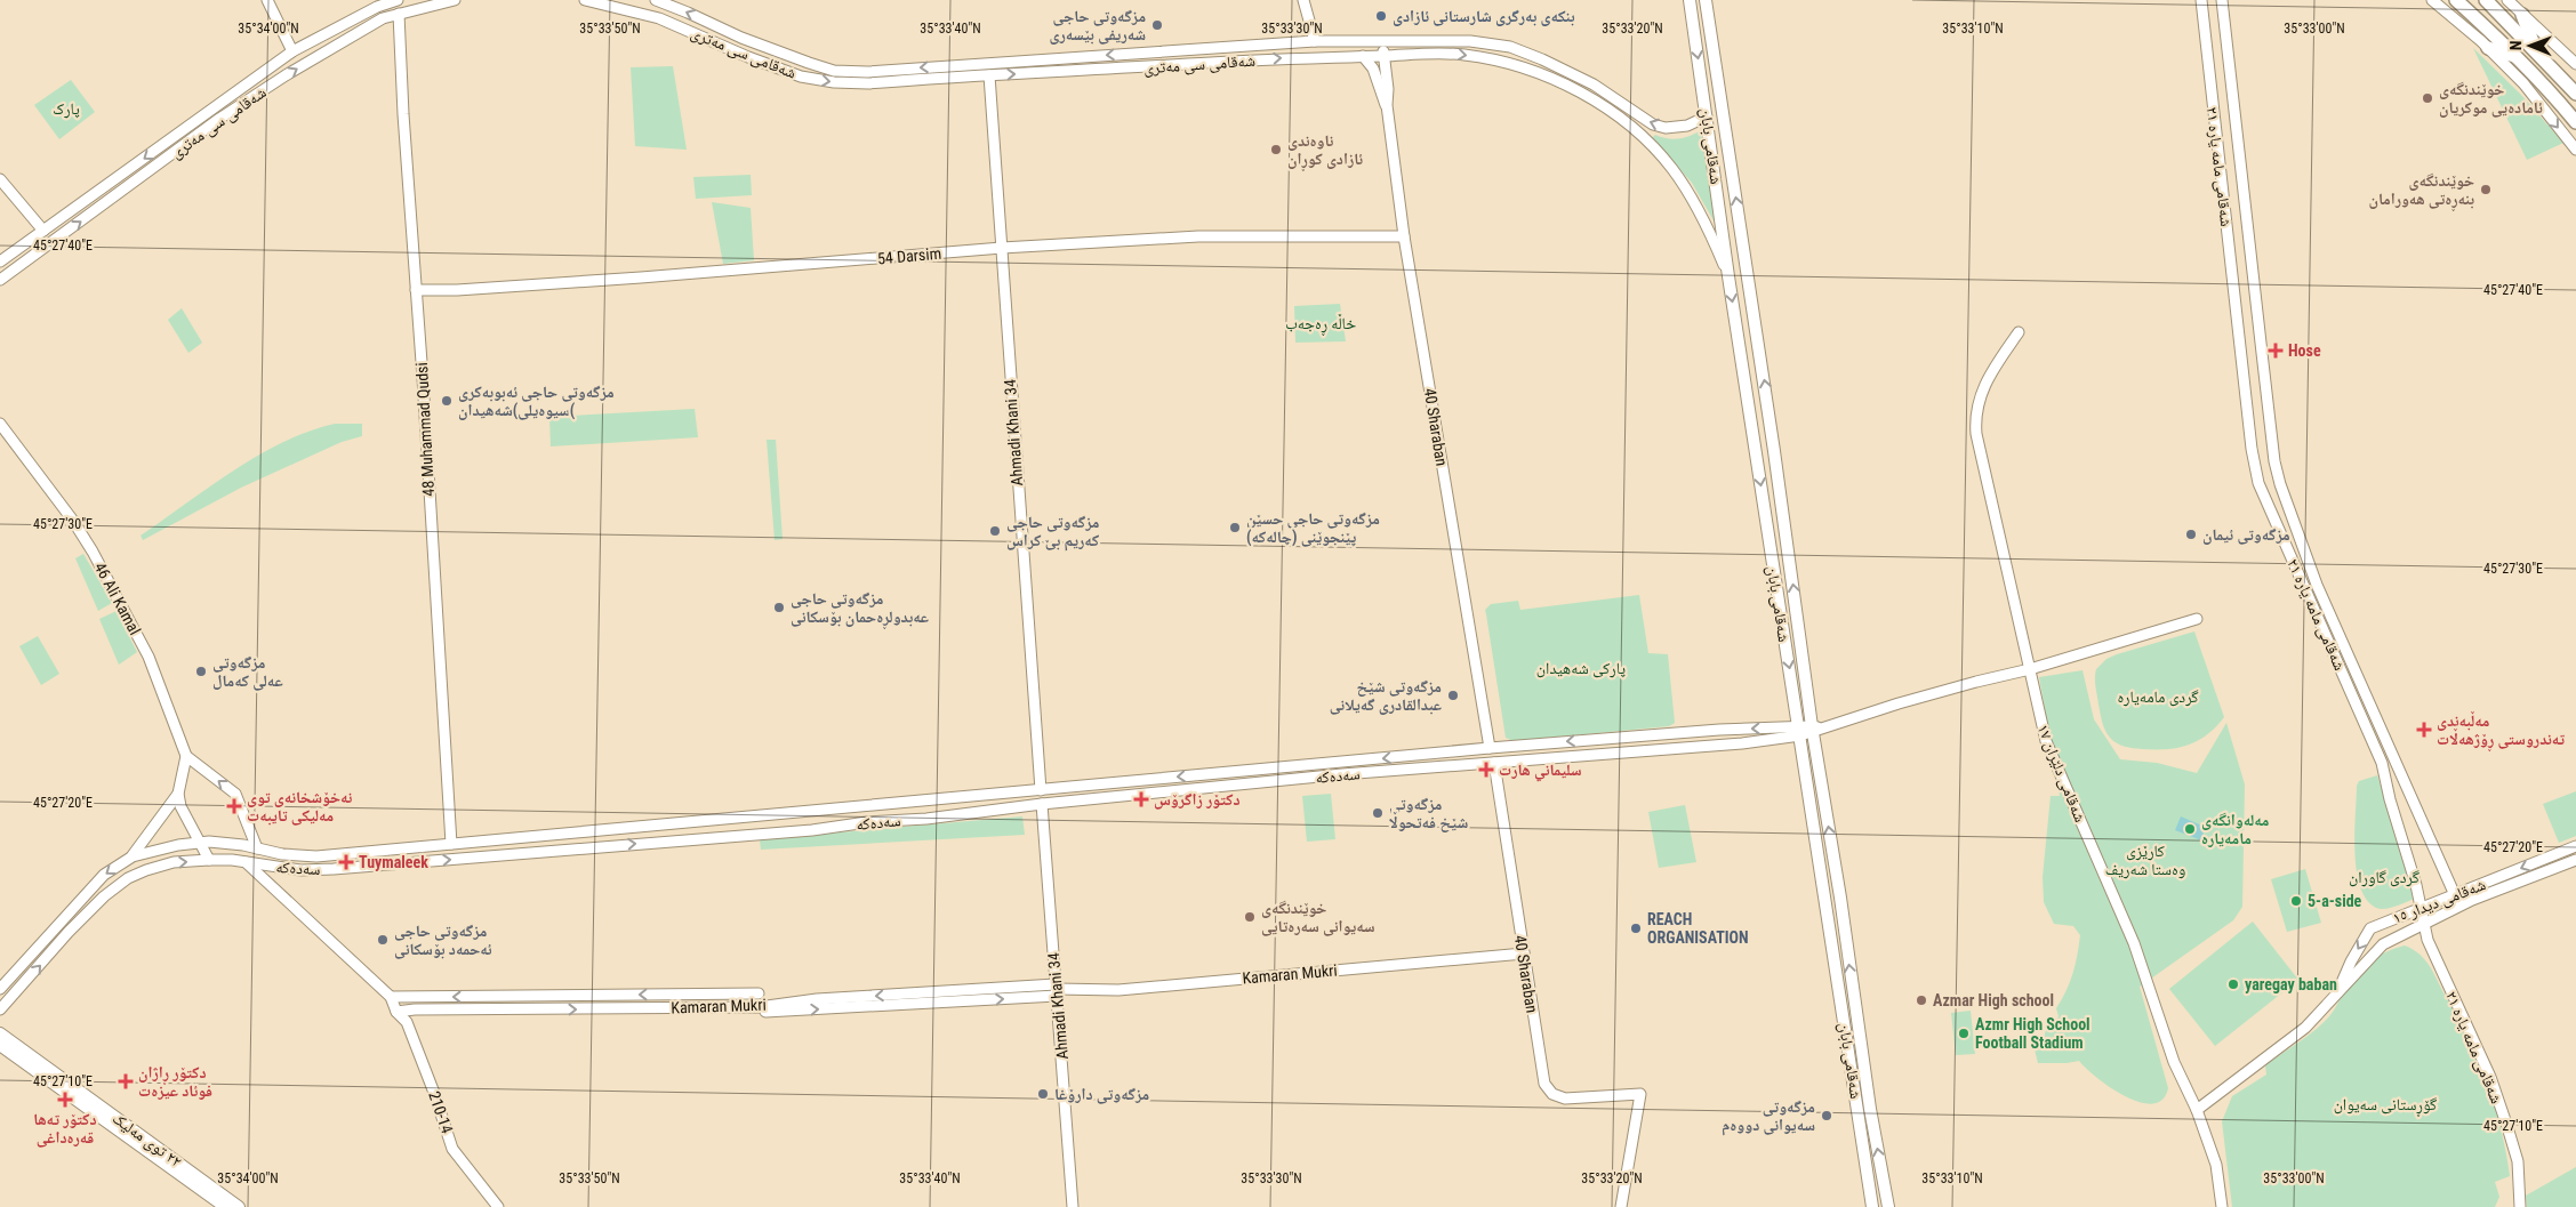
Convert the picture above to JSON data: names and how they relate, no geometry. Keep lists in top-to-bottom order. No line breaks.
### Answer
{"streets":{"main road":["شەقامی بابان","٢٢ توی مەلیک"],"street":["شەقامی سی مەتری","شەقامی مامە یارە ٢١","54 Darsim","40 Sharaban","48 Muhammad Qudsi","Ahmadi Khani 34","46 Ali Kamal","شەقامی دلێران ١٧","سەدەکە","شەقامی دیدار ١٥","Kamaran Mukri","210-14"]},"crossings":[["شەقامی سی مەتری","شەقامی بابان"],["شەقامی سی مەتری","40 Sharaban"],["شەقامی سی مەتری","48 Muhammad Qudsi"],["شەقامی سی مەتری","Ahmadi Khani 34"],["شەقامی بابان","سەدەکە"],["شەقامی مامە یارە ٢١","شەقامی دیدار ١٥"],["54 Darsim","40 Sharaban"],["54 Darsim","48 Muhammad Qudsi"],["54 Darsim","Ahmadi Khani 34"],["40 Sharaban","سەدەکە"],["40 Sharaban","Kamaran Mukri"],["48 Muhammad Qudsi","سەدەکە"],["Ahmadi Khani 34","سەدەکە"],["Ahmadi Khani 34","Kamaran Mukri"],["شەقامی دلێران ١٧","سەدەکە"],["شەقامی دلێران ١٧","شەقامی دیدار ١٥"],["Kamaran Mukri","210-14"]],"parks":["پارک","خاڵە ڕەجەب","پارکی شەهیدان","گردی مامەیارە","کارێزی وەستا شەریف","گردی گاوران","گۆڕستانی سەیوان"],"places":{"other":["بنکەی بەرگری شارستانی ئازادی","مزگەوتی حاجی شەریفی بێسەری","خوێندنگەی ئامادەیی موکریان","ناوەندی ئازادی کوڕان","خوێندنگەی بنەڕەتی هەورامان","مزگەوتی حاجی ئەبوبەکری سیوەیلی)شەهیدان(","مزگەوتی حاجی حسێن پێنجوێنی (چالەکە)","مزگەوتی حاجی کەریم بێ کراس","مزگەوتی ئیمان","مزگەوتی حاجی عەبدولڕەحمان بۆسکانی","مزگەوتی عەلی کەمال","مزگەوتی شێخ عبدالقادری گەیلانی","مزگەوتی شێخ فەتحوڵا","مەلەوانگەی مامەیارە","5-a-side","خوێندنگەی سەیوانی سەرەتایی","REACH ORGANISATION","مزگەوتی حاجی ئەحمەد بۆسکانی","yaregay baban","Azmar High school","Azmr High School Football Stadium","مزگەوتی دارۆغا","مزگەوتی سەیوانی دووەم"],"health":["Hose","مەڵبەندی تەندروستی ڕۆژهەڵات","سليماني هارت","دکتۆر زاگرۆس","نەخۆشخانەی توی مەلیكی تایبەت","Tuymaleek","دکتۆر ڕاژان فوئاد عیزەت","دکتۆر تەها قەرەداغی"]},"north":"left","coordinates":["35°34'00\"N","35°33'50\"N","35°33'40\"N","35°33'30\"N","35°33'20\"N","35°33'10\"N","35°33'00\"N","45°27'40\"E","45°27'30\"E","45°27'20\"E","45°27'10\"E"]}
